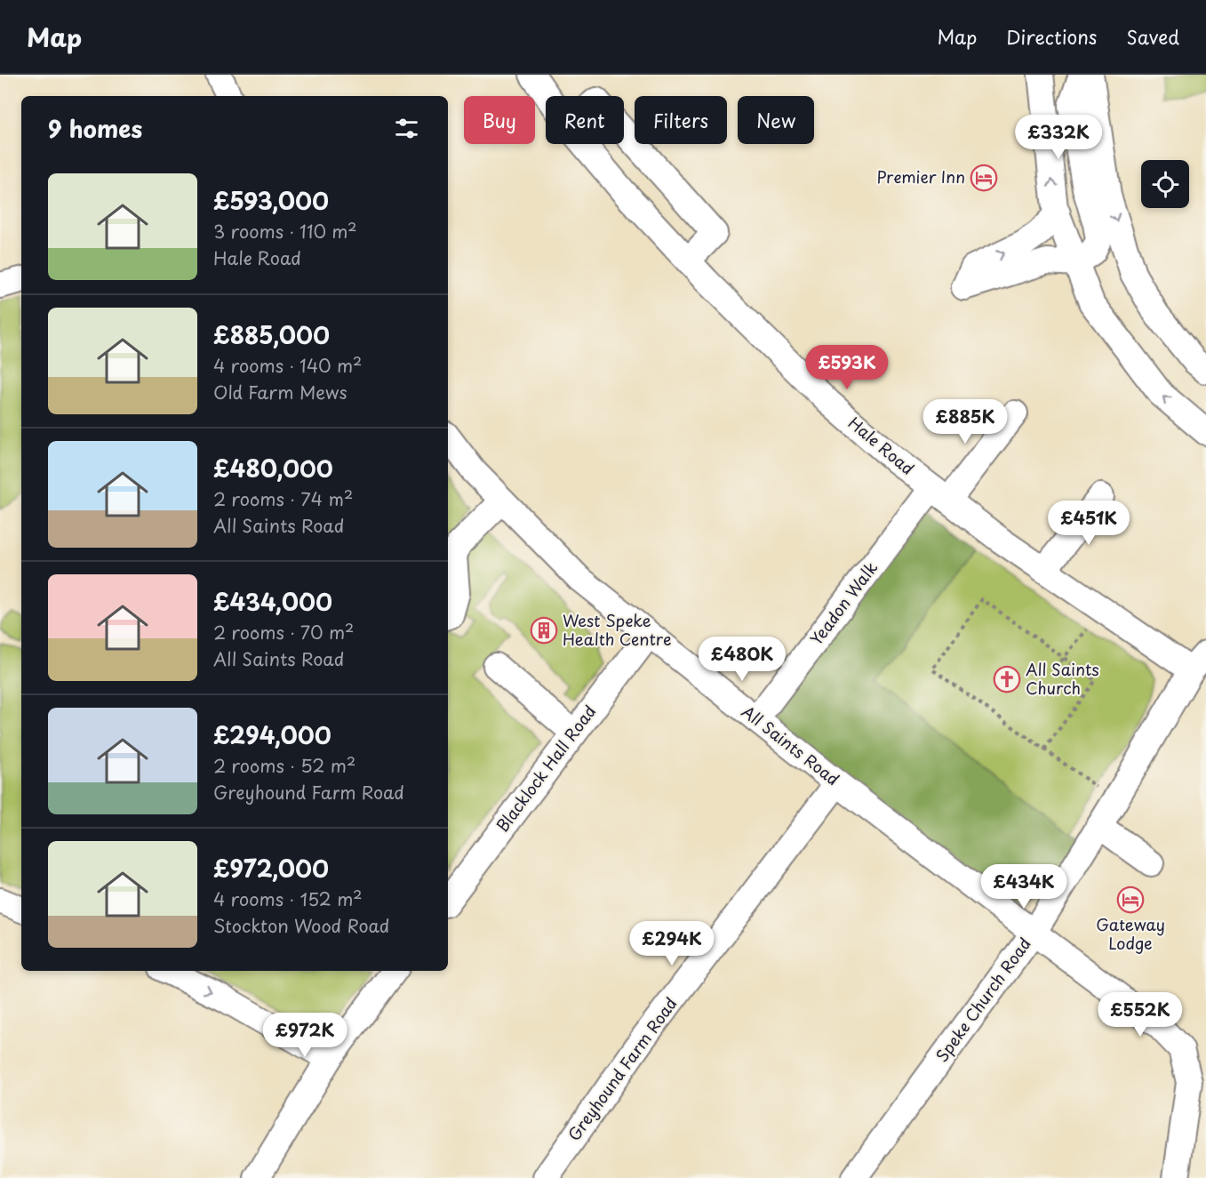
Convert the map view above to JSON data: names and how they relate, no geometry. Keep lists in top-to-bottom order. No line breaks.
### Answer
{"streets":{"street":["Hale Road","Yeadon Walk","All Saints Road","Blacklock Hall Road","Speke Church Road","Greyhound Farm Road"]},"crossings":[["Hale Road","Yeadon Walk"],["Hale Road","Speke Church Road"],["Yeadon Walk","All Saints Road"],["All Saints Road","Blacklock Hall Road"],["All Saints Road","Speke Church Road"],["All Saints Road","Greyhound Farm Road"]],"places":{"hotel":["Premier Inn","Gateway Lodge"],"building":["West Speke Health Centre"],"church":["All Saints Church"]},"page":{"header":"Map","nav":["Map","Directions","Saved"],"chip":["Buy","Rent","Filters","New"],"heading":"9 homes","price":["£332K","£593K","£885K","£451K","£480K","£434K","£294K","£552K","£972K"],"list":[{"name":"£593,000","note":"3 rooms · 110 m² · Hale Road"},{"name":"£885,000","note":"4 rooms · 140 m² · Old Farm Mews"},{"name":"£480,000","note":"2 rooms · 74 m² · All Saints Road"},{"name":"£434,000","note":"2 rooms · 70 m² · All Saints Road"},{"name":"£294,000","note":"2 rooms · 52 m² · Greyhound Farm Road"},{"name":"£972,000","note":"4 rooms · 152 m² · Stockton Wood Road"}]}}
